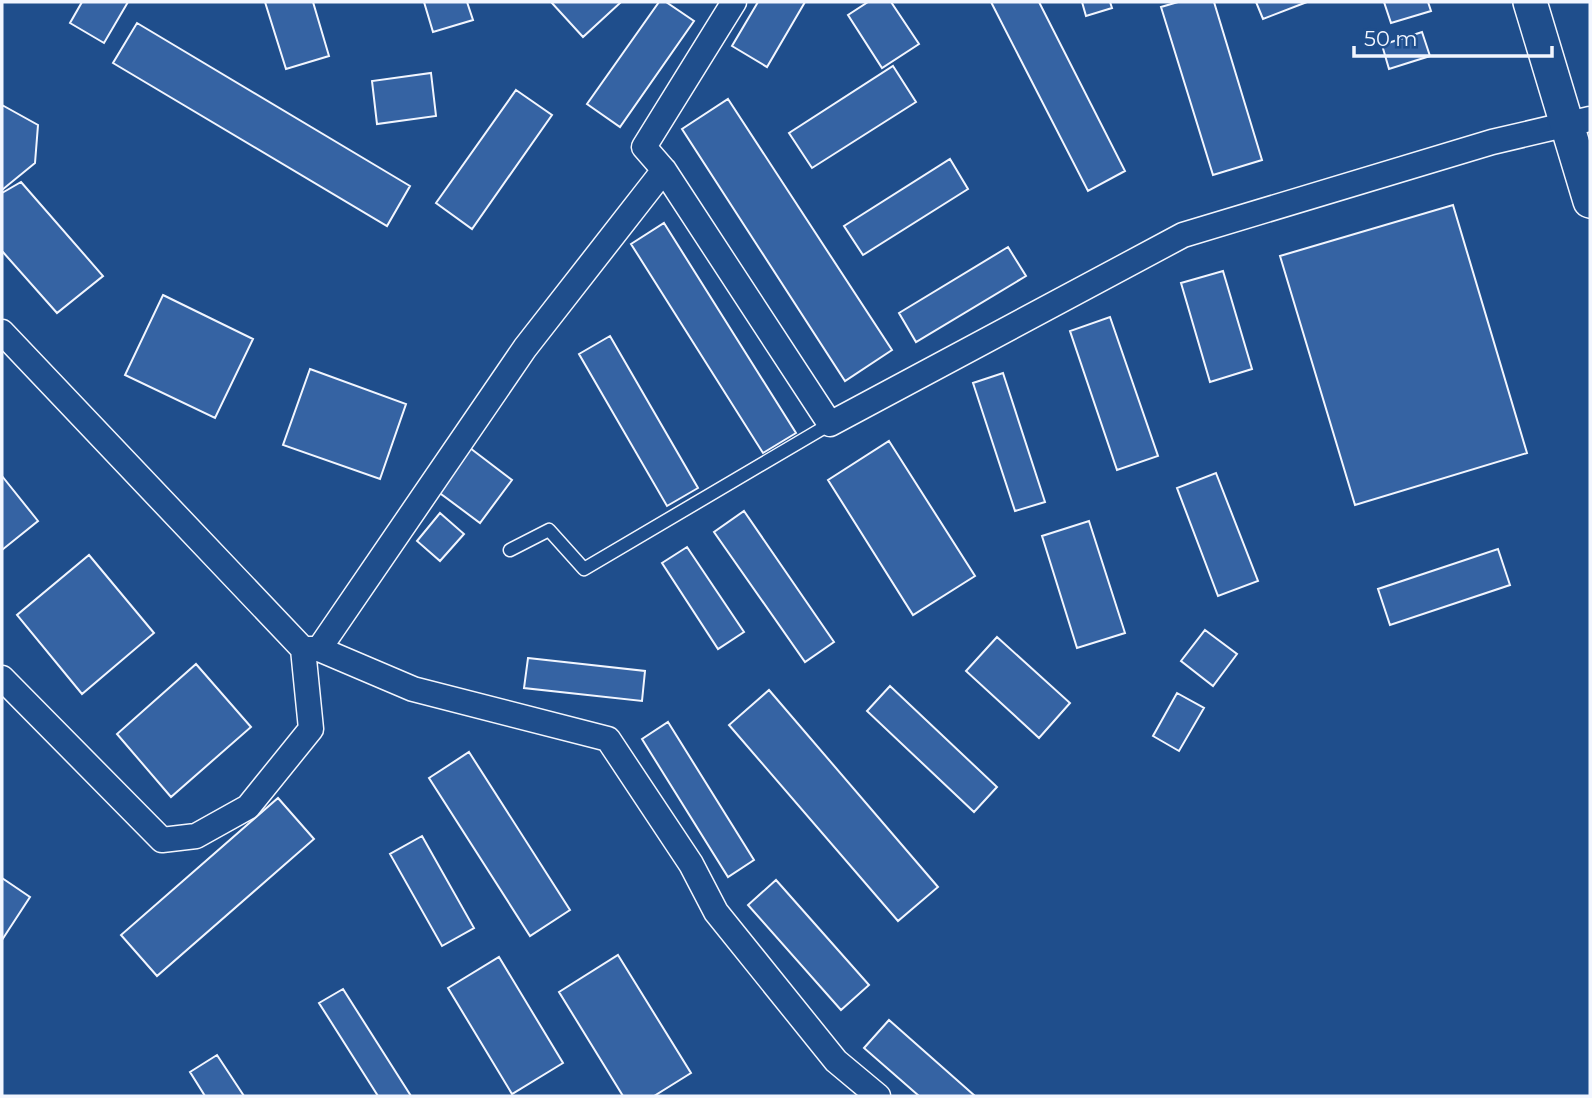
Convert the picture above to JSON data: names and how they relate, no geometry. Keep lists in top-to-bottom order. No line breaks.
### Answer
{"scale_bar":"50 m"}
